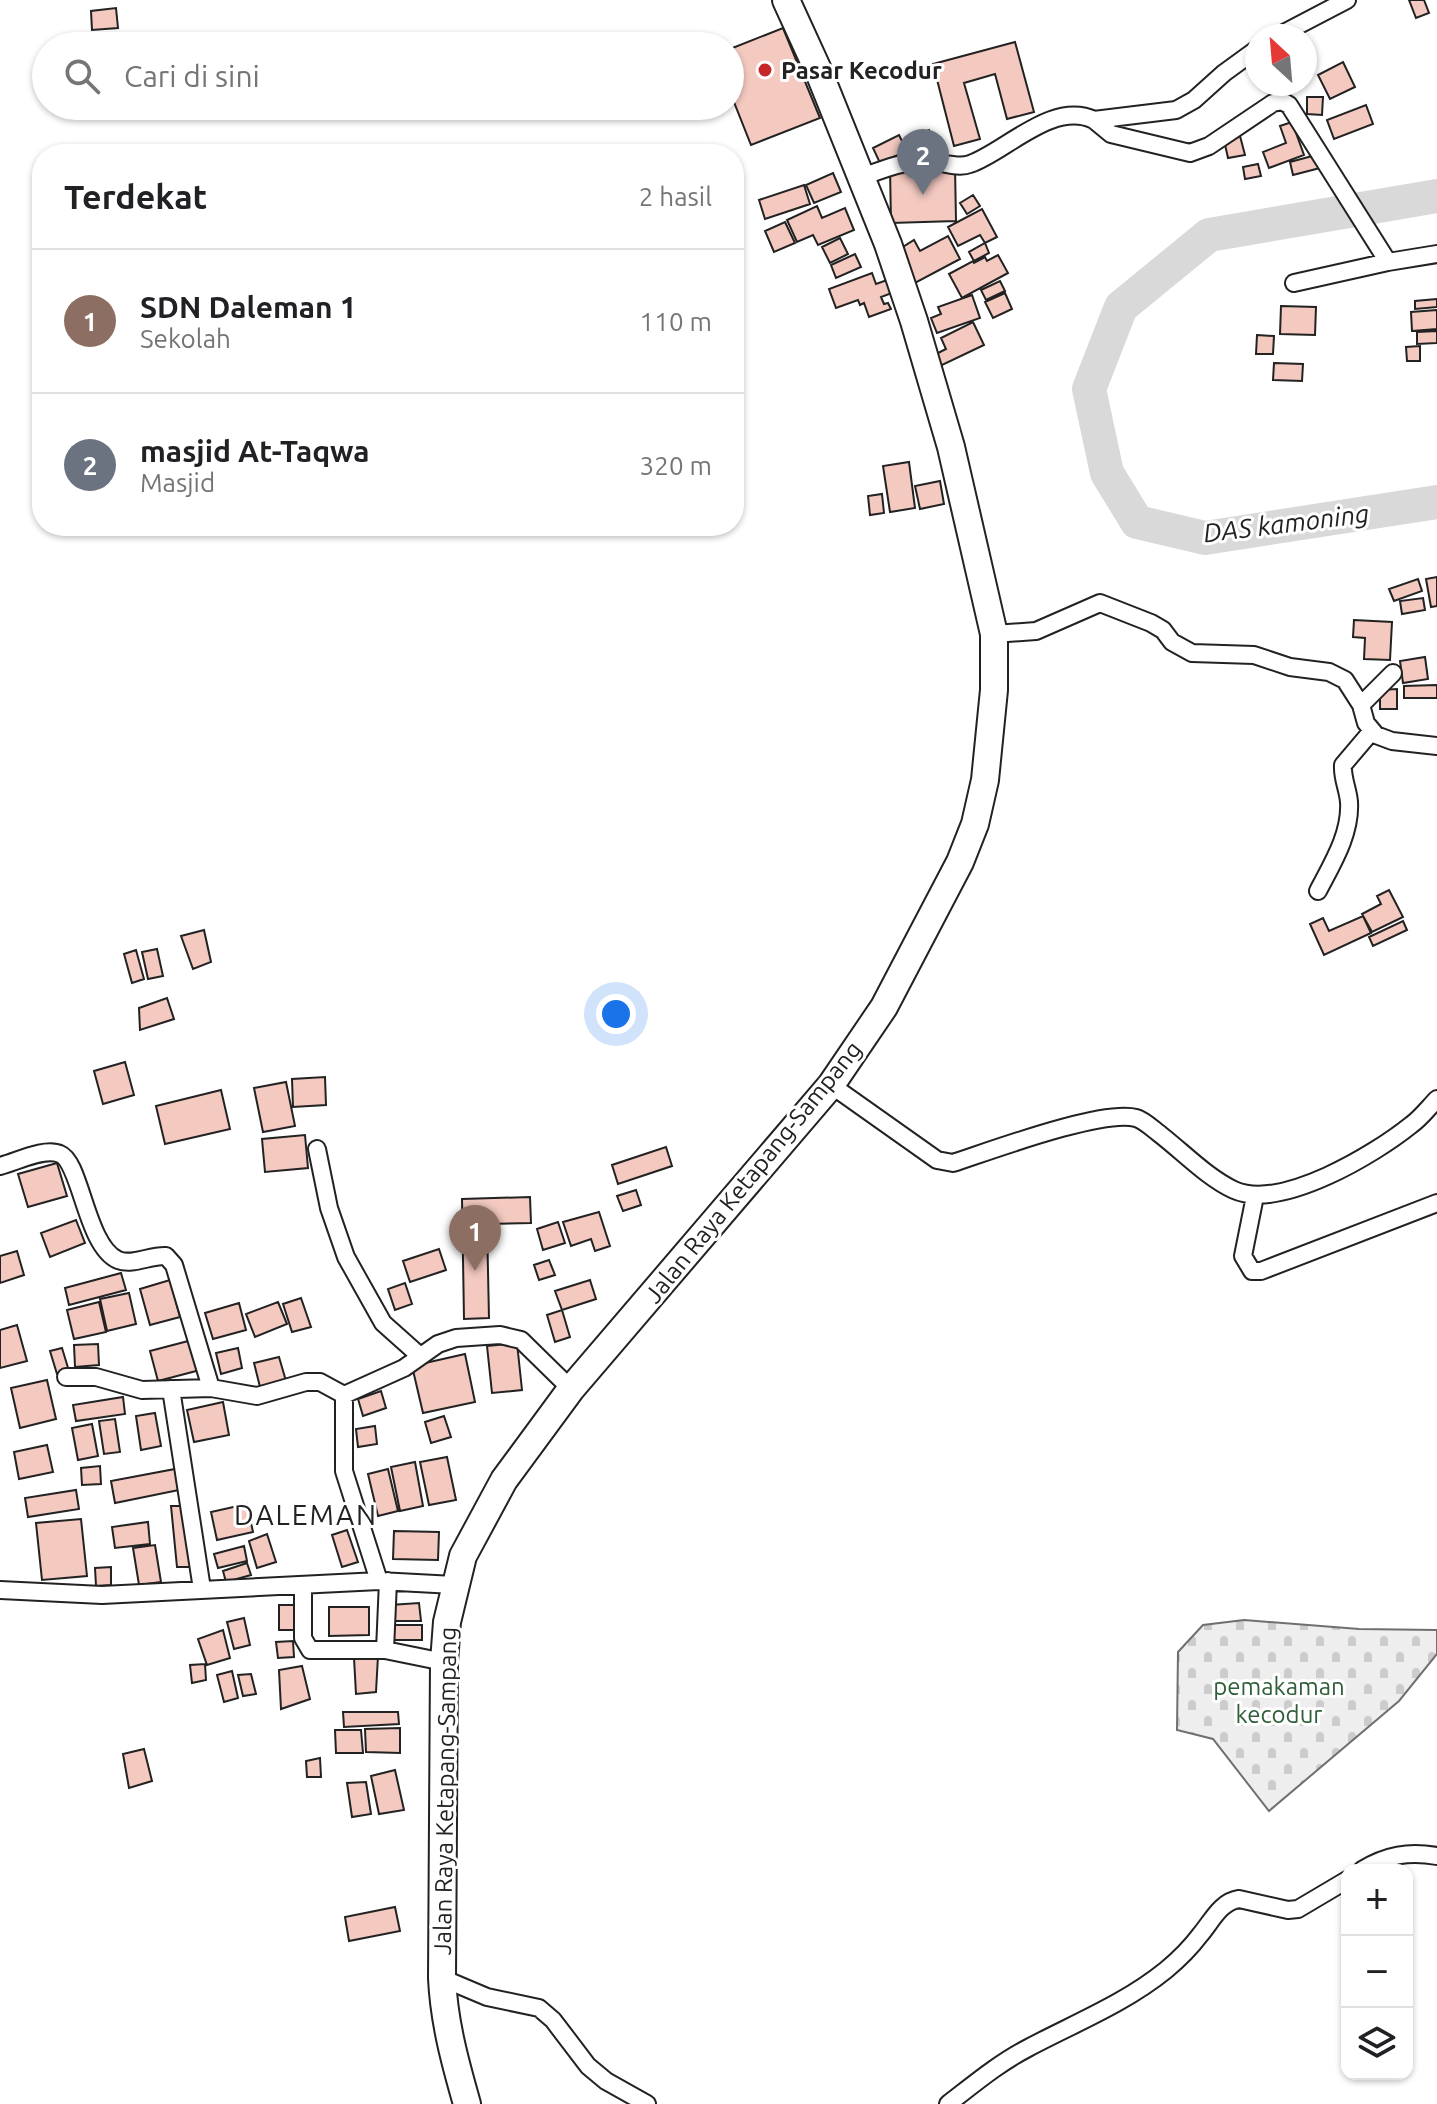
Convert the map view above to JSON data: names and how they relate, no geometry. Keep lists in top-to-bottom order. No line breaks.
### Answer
{"streets":{"main road":["Jalan Raya Ketapang-Sampang"]},"districts":["DALEMAN"],"water":["DAS kamoning"],"parks":["pemakaman kecodur"],"places":["Pasar Kecodur"],"north":"top left","page":{"search":"Cari di sini","pins":["2","1"],"heading":["Terdekat","2 hasil"],"list":[{"mark":"1","name":"SDN Daleman 1","note":"Sekolah","value":"110 m"},{"mark":"2","name":"masjid At-Taqwa","note":"Masjid","value":"320 m"}],"map_buttons":["+","−"]}}
